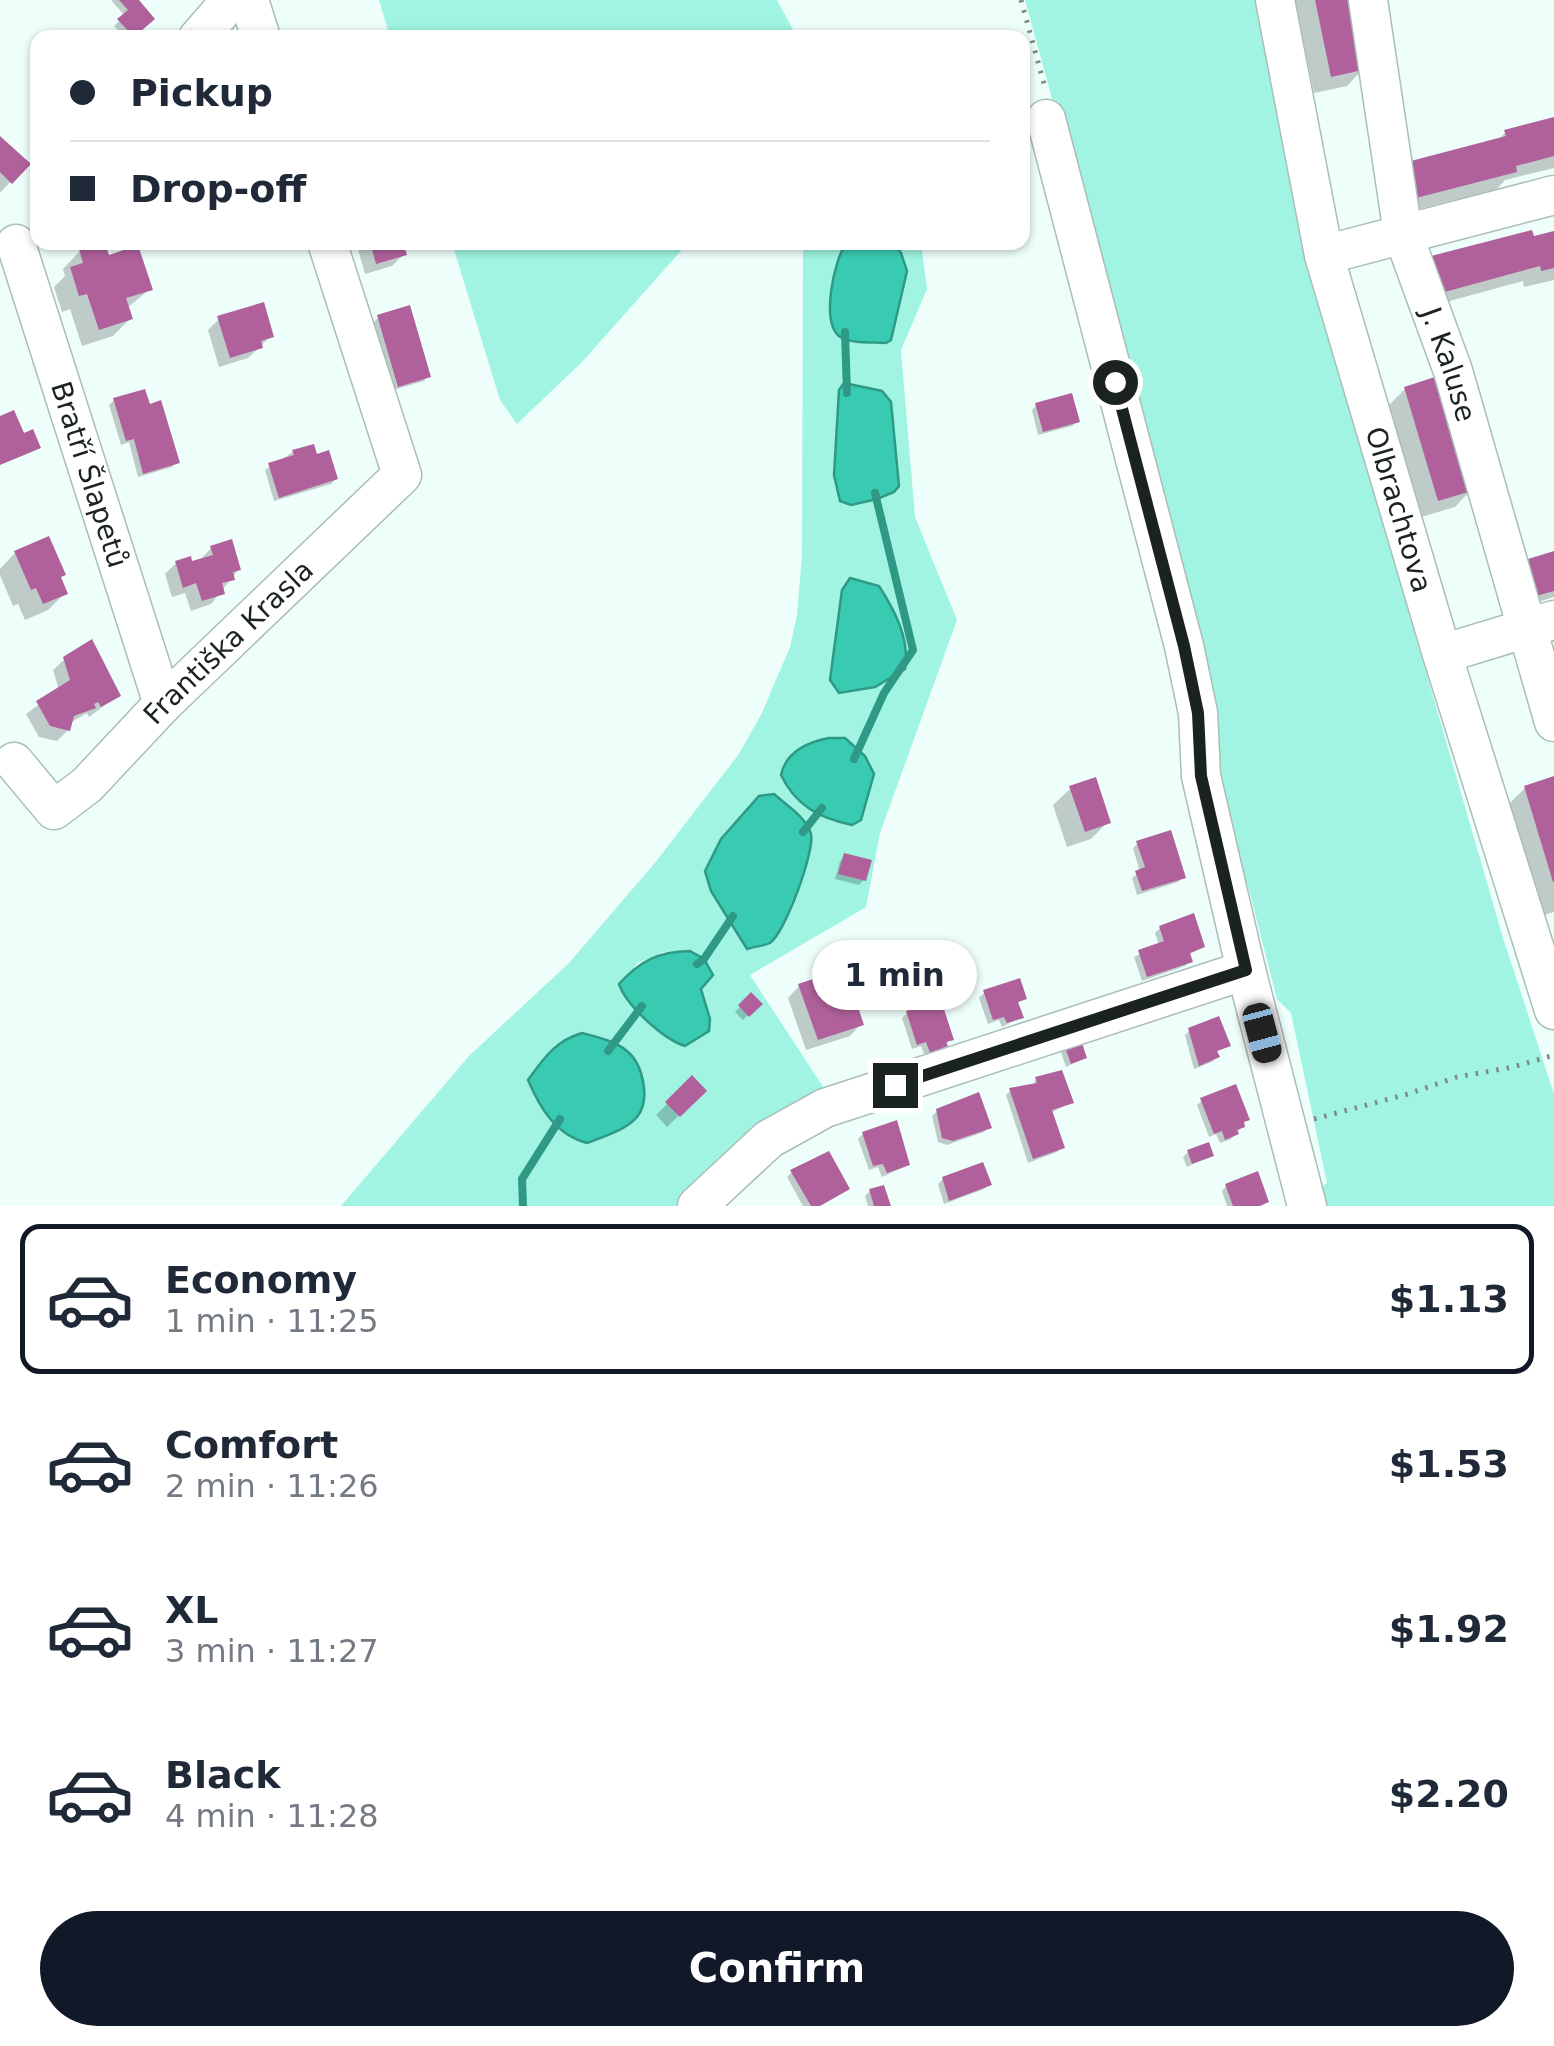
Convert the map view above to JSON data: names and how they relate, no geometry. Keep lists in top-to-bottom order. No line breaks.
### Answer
{"streets":{"street":["J. Kaluse","Bratří Šlapetů","Olbrachtova","Františka Krasla"]},"crossings":[["Bratří Šlapetů","Františka Krasla"]],"page":{"banner":["Pickup","Drop-off"],"bubble":"1 min","list":[{"name":"Economy","note":"1 min · 11:25","value":"$1.13"},{"name":"Comfort","note":"2 min · 11:26","value":"$1.53"},{"name":"XL","note":"3 min · 11:27","value":"$1.92"},{"name":"Black","note":"4 min · 11:28","value":"$2.20"}],"buttons":"Confirm"}}
